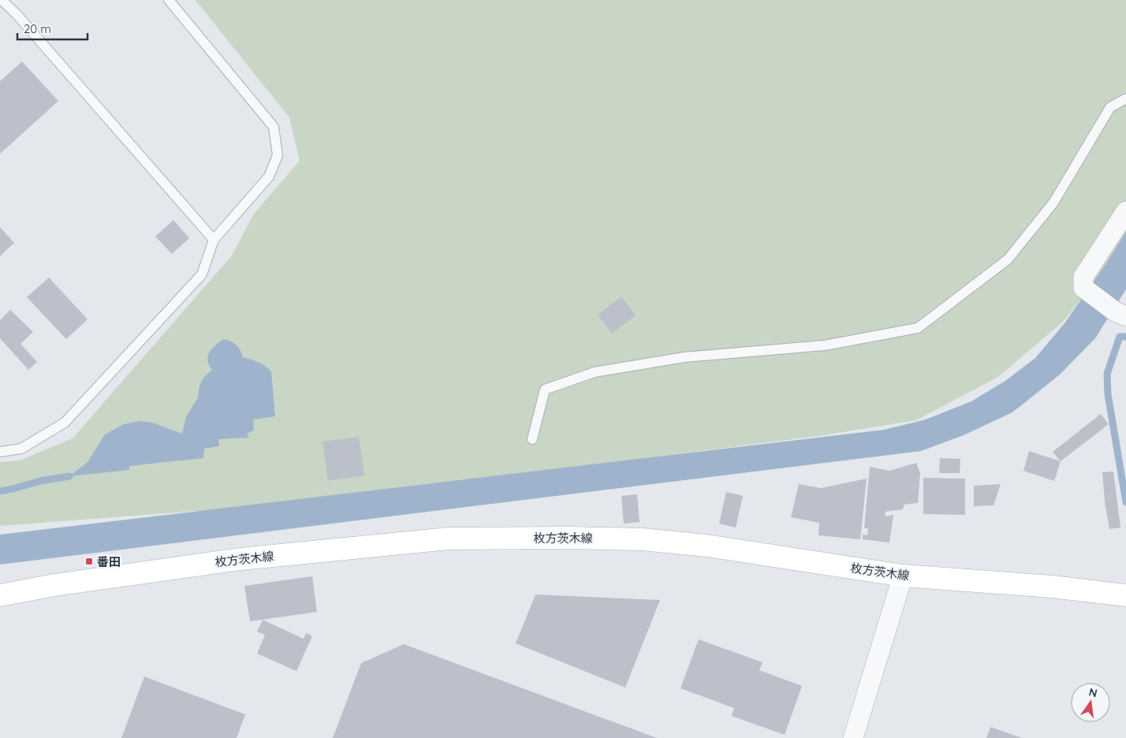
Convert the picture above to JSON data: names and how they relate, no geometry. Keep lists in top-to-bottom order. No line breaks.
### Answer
{"streets":{"main road":["枚方茨木線"]},"places":{"transit":["番田"]},"scale_bar":"20 m","north":"top"}
